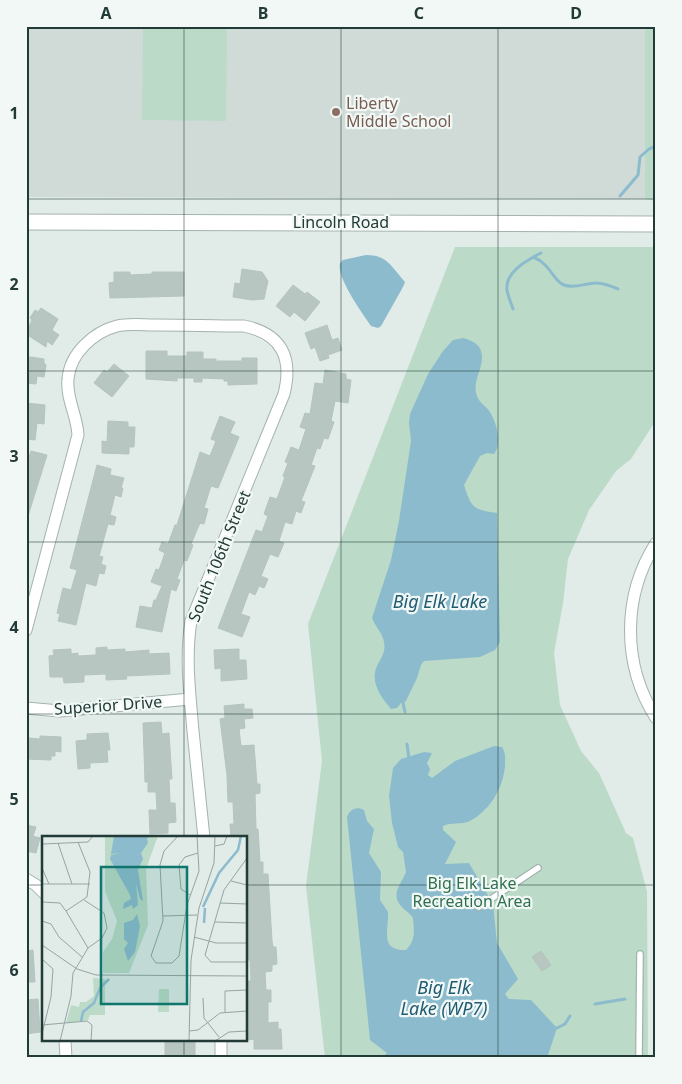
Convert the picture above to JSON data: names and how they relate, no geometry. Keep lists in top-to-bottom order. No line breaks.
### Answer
{"streets":{"street":["Lincoln Road","South 106th Street","Superior Drive"]},"crossings":[["South 106th Street","Superior Drive"]],"water":["Big Elk Lake","Big Elk Lake (WP7)"],"parks":["Big Elk Lake Recreation Area"],"places":["Liberty Middle School"],"grid":{"columns":["A","B","C","D"],"rows":["1","2","3","4","5","6"]}}
